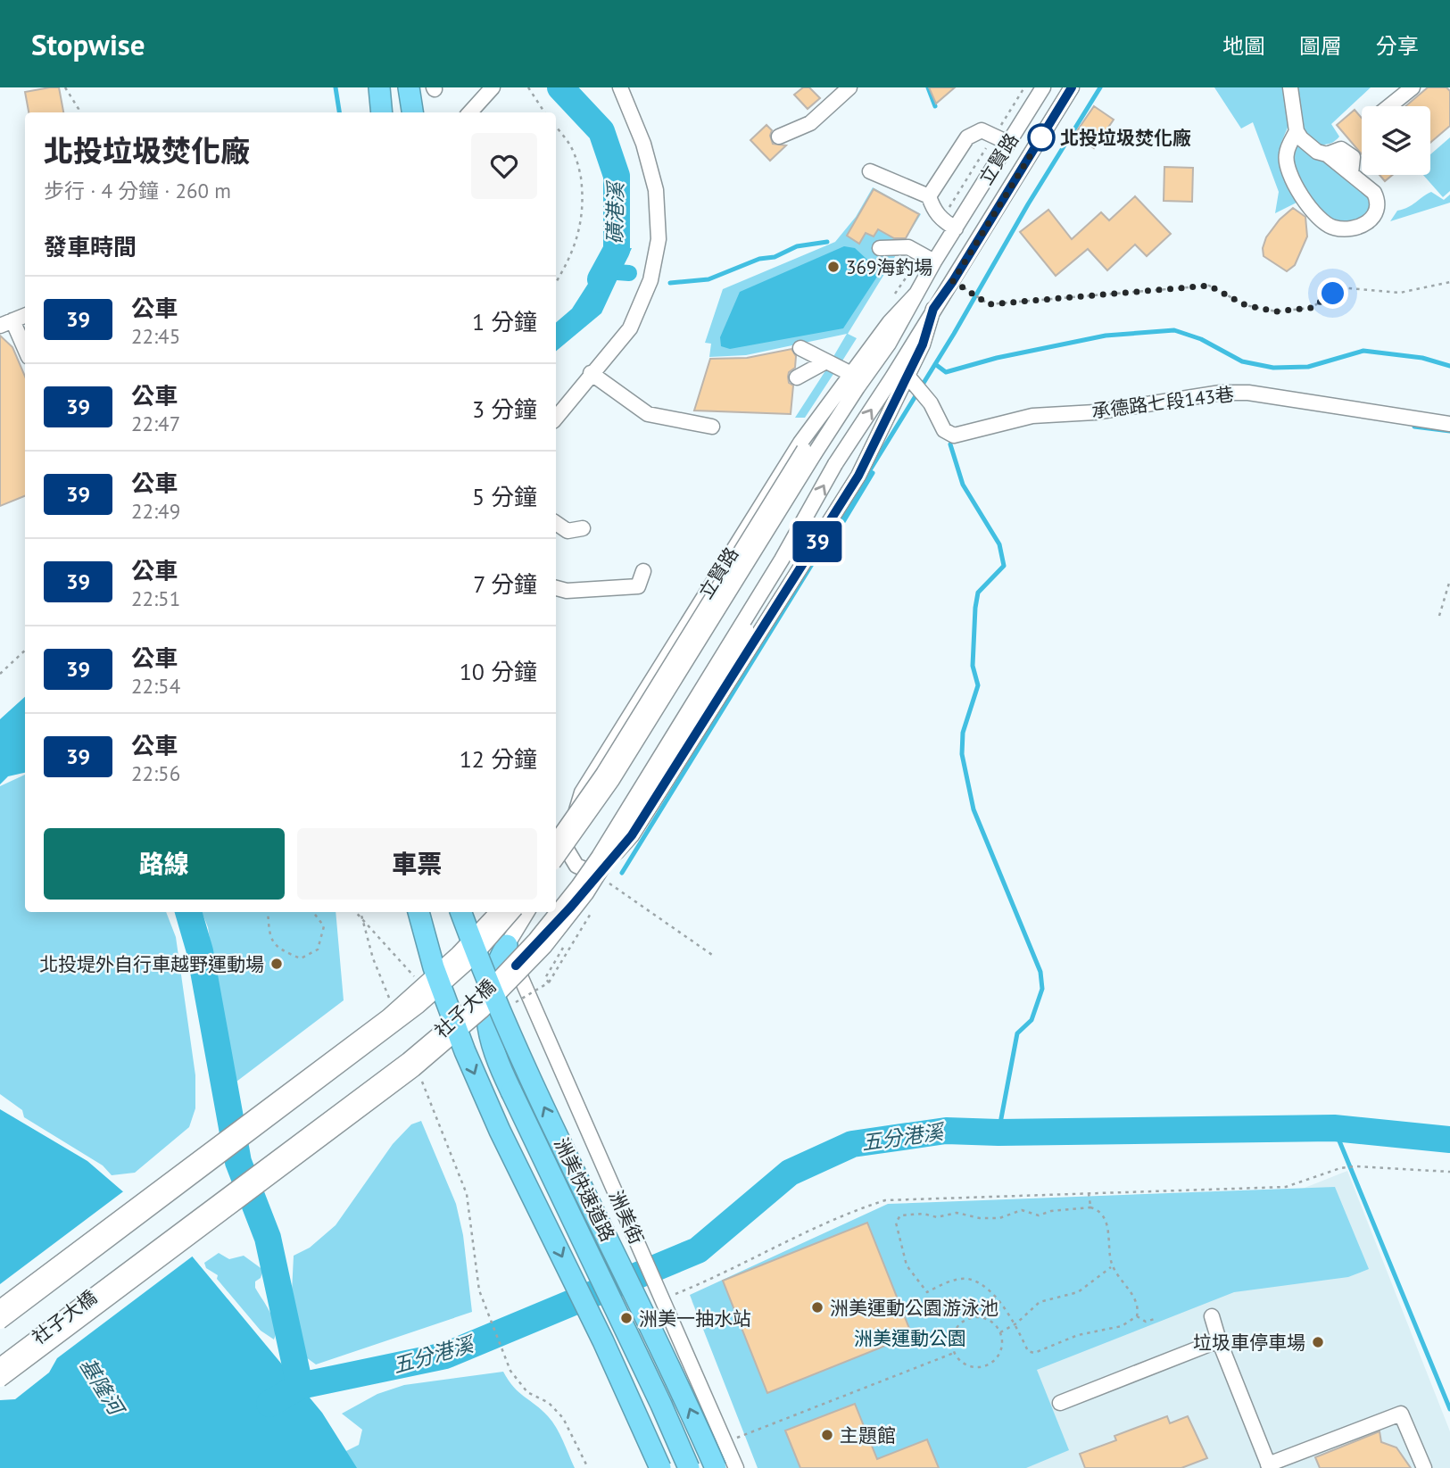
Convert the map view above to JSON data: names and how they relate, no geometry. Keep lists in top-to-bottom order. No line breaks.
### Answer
{"streets":{"highway":["洲美快速道路"],"street":["立賢路","承德路七段143巷","社子大橋","洲美街"]},"crossings":[["立賢路","承德路七段143巷"],["立賢路","社子大橋"],["立賢路","洲美街"]],"water":["磺港溪","五分港溪","基隆河"],"parks":["洲美運動公園"],"places":["北投垃圾焚化廠","369海釣場","北投堤外自行車越野運動場","洲美運動公園游泳池","洲美一抽水站","垃圾車停車場","主題館"],"lines":["bus line 39"],"page":{"header":"Stopwise","nav":["地圖","圖層","分享"],"on_map":"39","heading":[["北投垃圾焚化廠","步行 · 4 分鐘 · 260 m"],"發車時間"],"list":[{"mark":"39","name":"公車","note":"22:45","value":"1 分鐘"},{"mark":"39","name":"公車","note":"22:47","value":"3 分鐘"},{"mark":"39","name":"公車","note":"22:49","value":"5 分鐘"},{"mark":"39","name":"公車","note":"22:51","value":"7 分鐘"},{"mark":"39","name":"公車","note":"22:54","value":"10 分鐘"},{"mark":"39","name":"公車","note":"22:56","value":"12 分鐘"}],"buttons":["路線","車票"]}}
